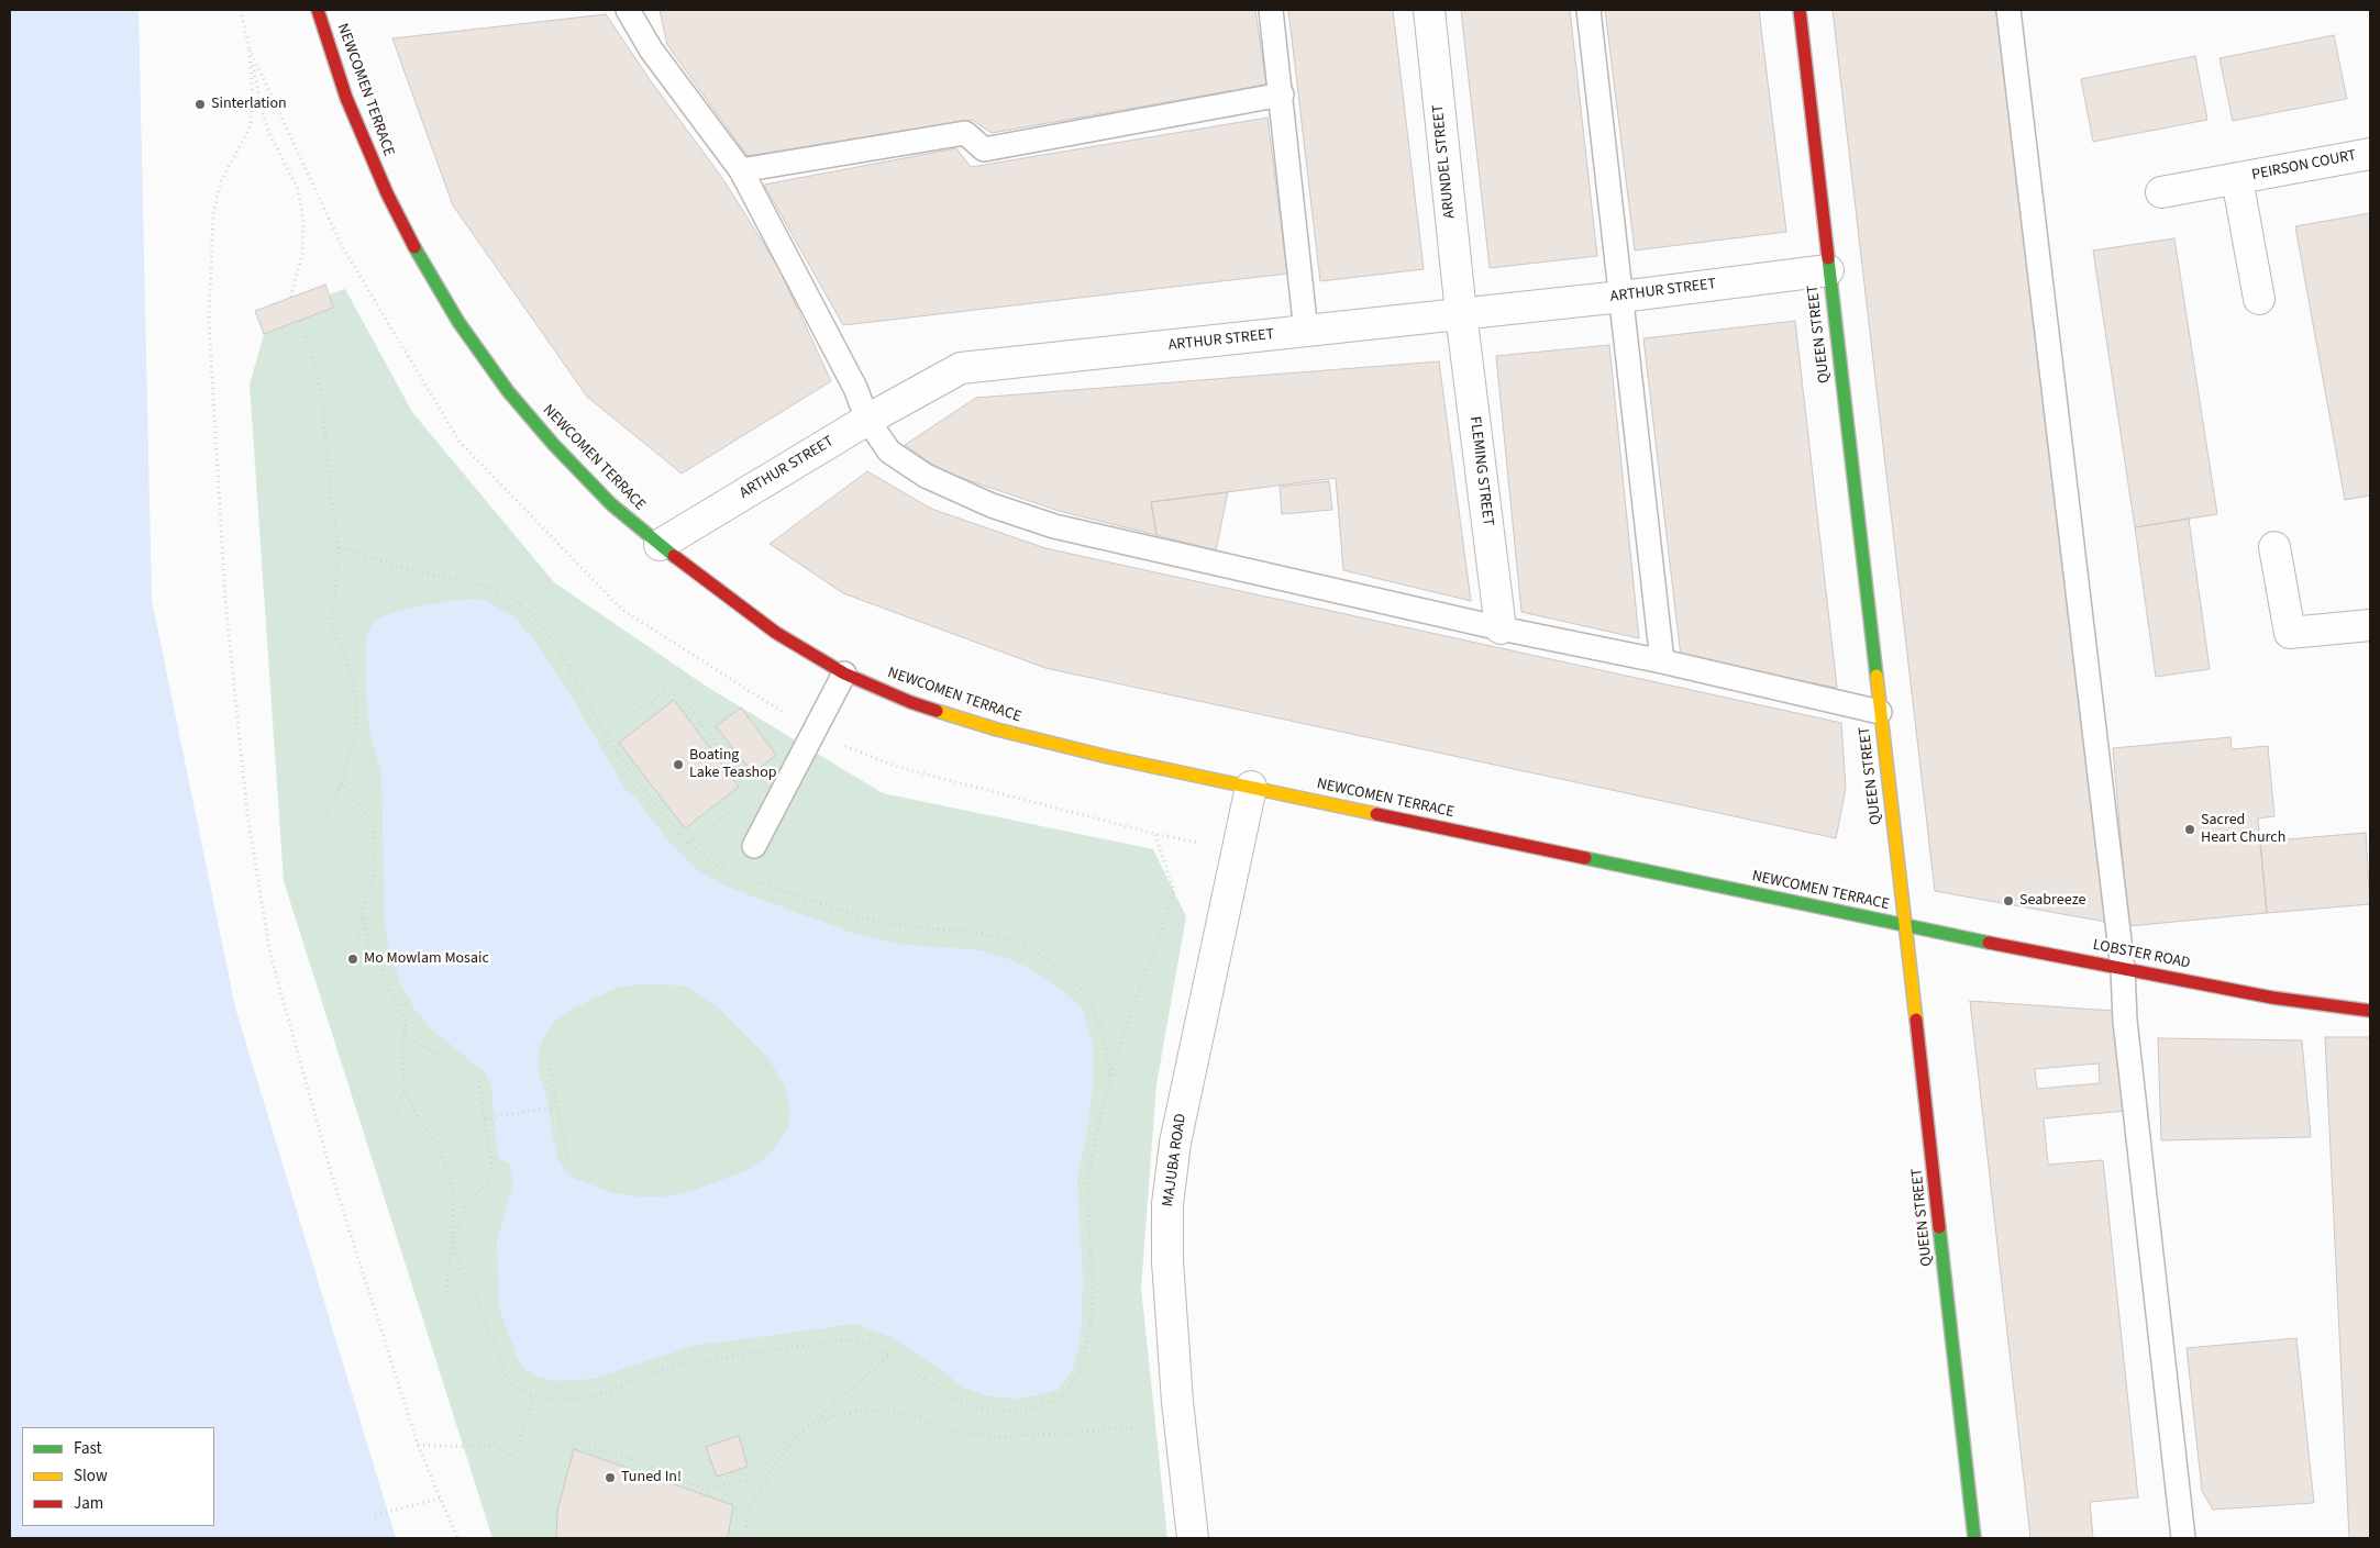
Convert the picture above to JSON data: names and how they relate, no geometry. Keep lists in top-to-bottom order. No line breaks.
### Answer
{"streets":{"street":["NEWCOMEN TERRACE","ARUNDEL STREET","PEIRSON COURT","ARTHUR STREET","QUEEN STREET","FLEMING STREET","LOBSTER ROAD","MAJUBA ROAD"]},"crossings":[["NEWCOMEN TERRACE","ARTHUR STREET"],["NEWCOMEN TERRACE","QUEEN STREET"],["NEWCOMEN TERRACE","LOBSTER ROAD"],["NEWCOMEN TERRACE","MAJUBA ROAD"],["ARUNDEL STREET","ARTHUR STREET"],["ARUNDEL STREET","FLEMING STREET"],["ARTHUR STREET","QUEEN STREET"],["ARTHUR STREET","FLEMING STREET"],["QUEEN STREET","LOBSTER ROAD"]],"places":["Sinterlation","Boating Lake Teashop","Sacred Heart Church","Seabreeze","Mo Mowlam Mosaic","Tuned In!"],"legend":["Fast","Slow","Jam"]}
